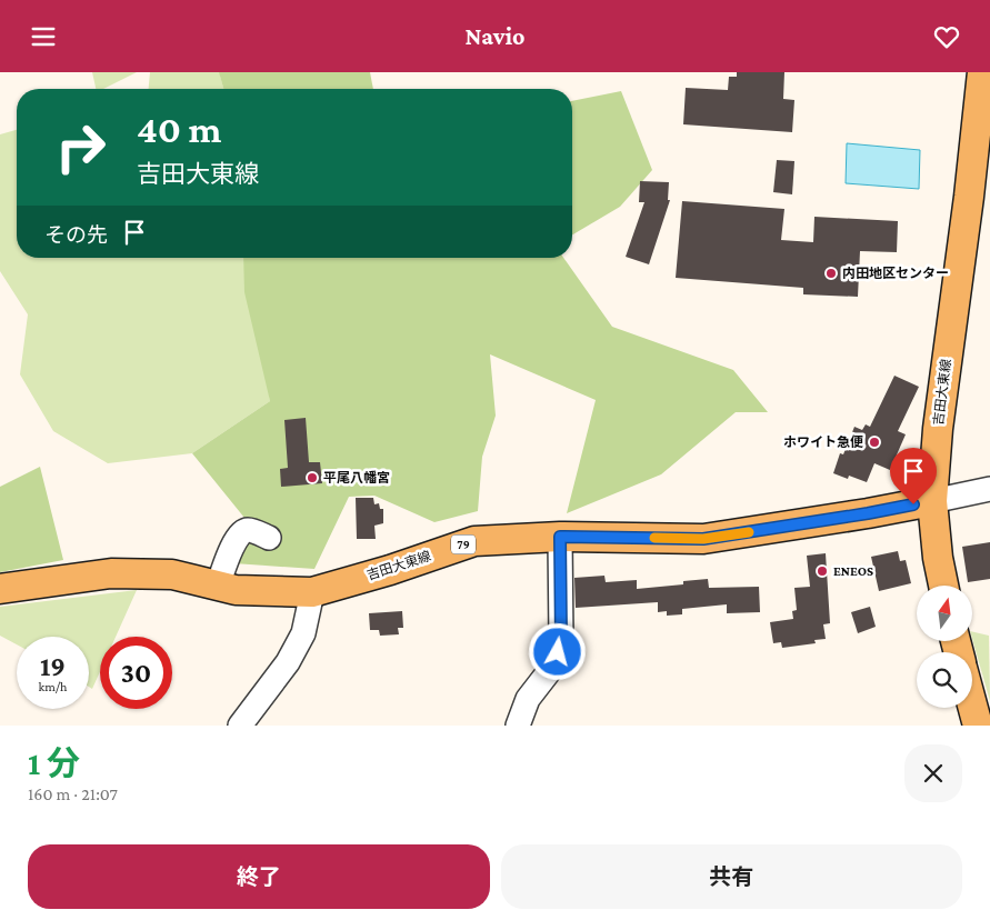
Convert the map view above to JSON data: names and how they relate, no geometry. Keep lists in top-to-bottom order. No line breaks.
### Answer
{"streets":{"main road":["吉田大東線","79"]},"places":["内田地区センター","ホワイト急便","平尾八幡宮","ENEOS"],"north":"top","page":{"header":"Navio","turn":["40 m","吉田大東線"],"then":"その先","speed":"19 km/h","limit":"30","heading":["1 分","160 m · 21:07"],"buttons":["終了","共有"]}}
